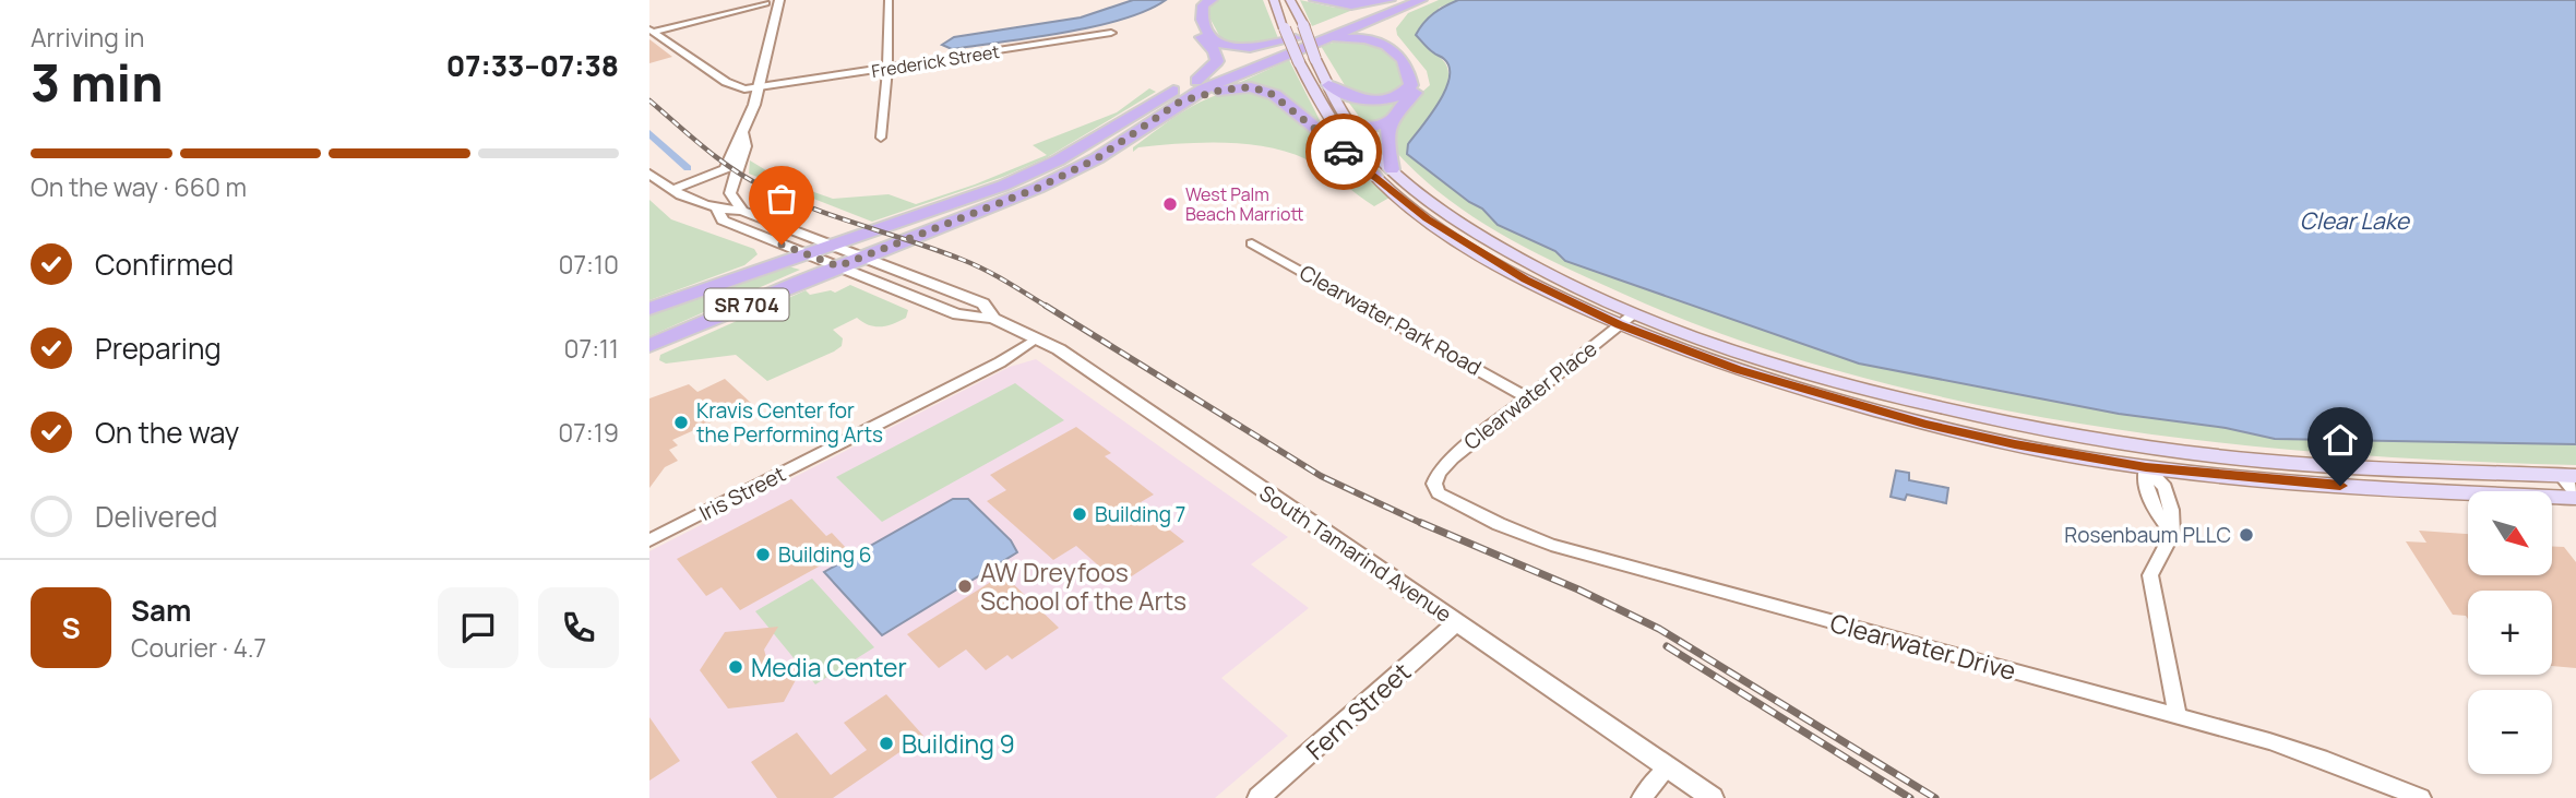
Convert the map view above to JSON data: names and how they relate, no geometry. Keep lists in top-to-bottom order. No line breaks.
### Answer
{"streets":{"main road":["SR 704"],"street":["Frederick Street","Clearwater Park Road","Clearwater Place","Iris Street","South Tamarind Avenue","Clearwater Drive","Fern Street"]},"crossings":[["SR 704","South Tamarind Avenue"],["Clearwater Park Road","Clearwater Place"],["Clearwater Place","Clearwater Drive"],["Iris Street","South Tamarind Avenue"],["South Tamarind Avenue","Fern Street"]],"water":["Clear Lake"],"places":["West Palm Beach Marriott","Kravis Center for the Performing Arts","Building 7","Rosenbaum PLLC","Building 6","AW Dreyfoos School of the Arts","Media Center","Building 9"],"north":"bottom right","page":{"heading":["3 min","Arriving in","07:33–07:38"],"panel":["Sam","Courier · 4.7"],"bar":"On the way · 660 m","list":[["Confirmed","07:10"],["Preparing","07:11"],["On the way","07:19"],"Delivered"],"map_buttons":["+","−"],"round":"S"}}
